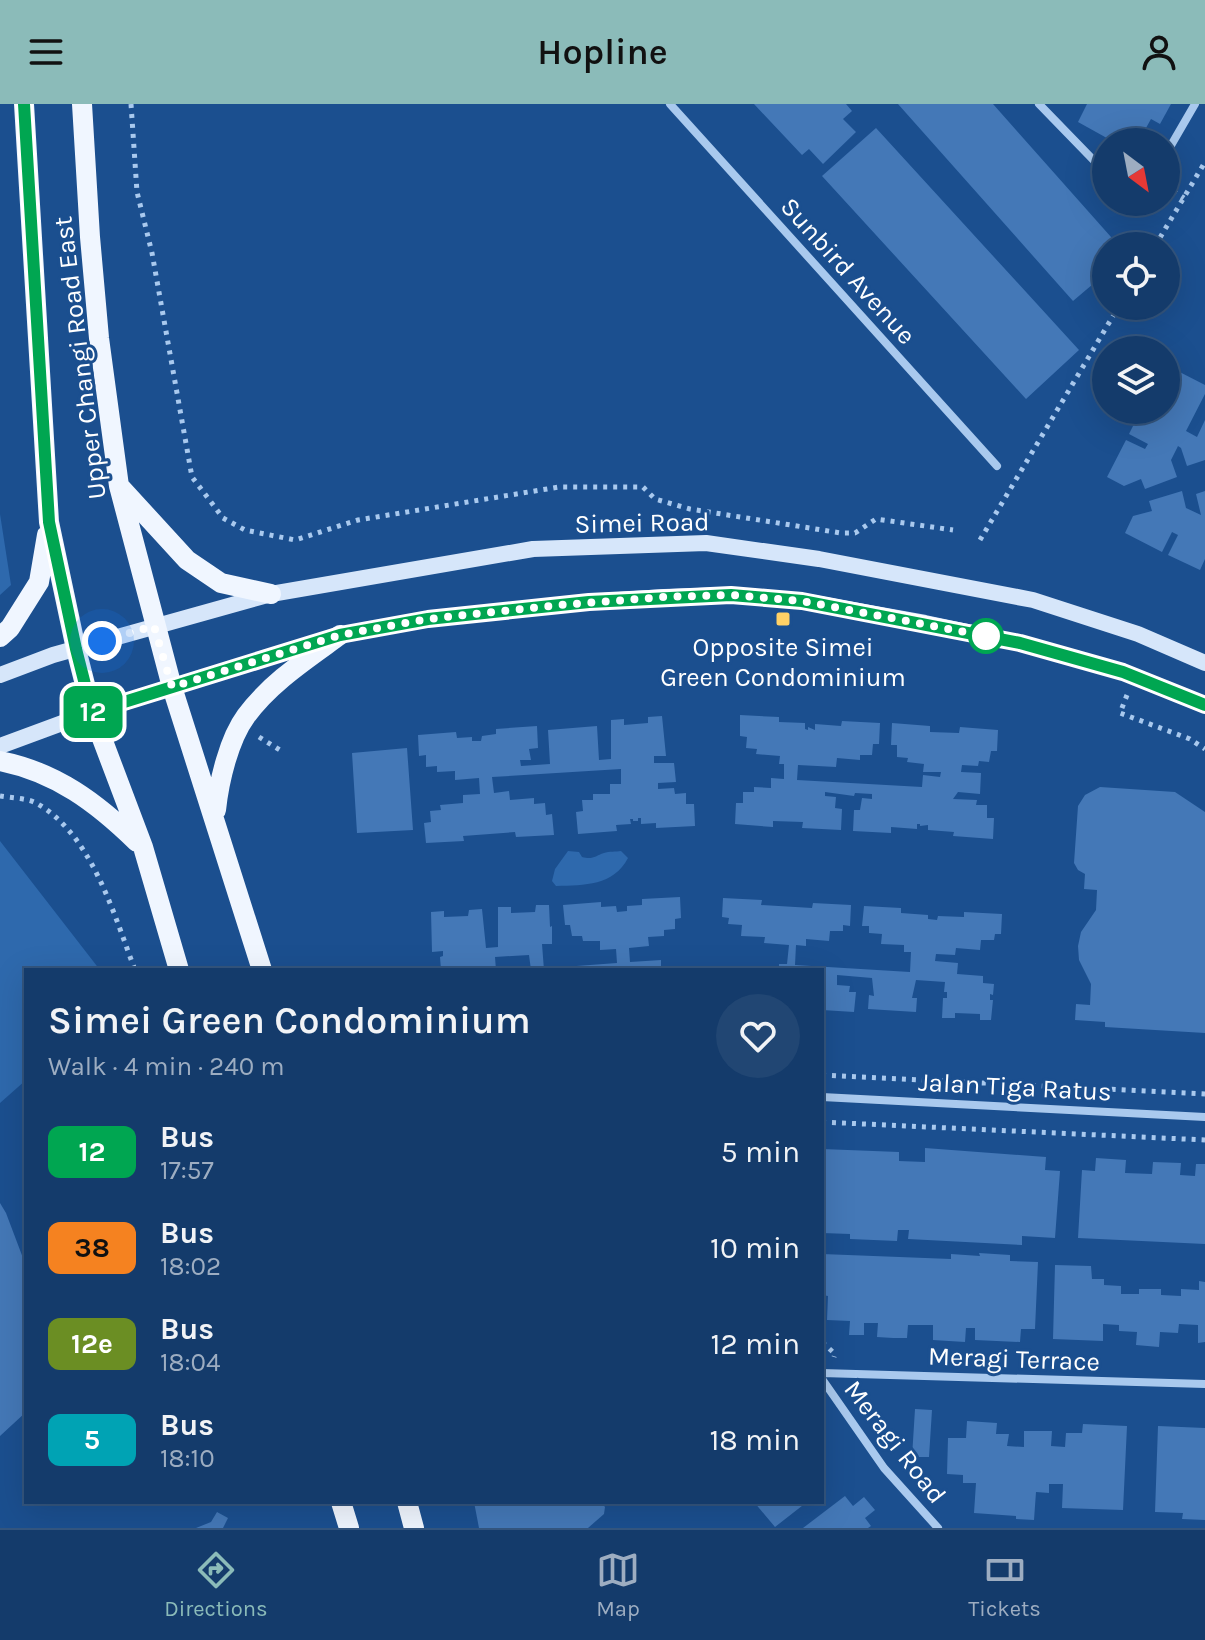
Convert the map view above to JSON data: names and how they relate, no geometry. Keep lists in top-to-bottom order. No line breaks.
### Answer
{"streets":{"main road":["Upper Changi Road East","Simei Road"],"street":["Sunbird Avenue","Jalan Tiga Ratus","Meragi Terrace","Meragi Road"]},"crossings":[["Upper Changi Road East","Simei Road"]],"places":{"transit":["Opposite Simei Green Condominium"]},"lines":["bus line 12"],"north":"bottom right","page":{"header":"Hopline","on_map":"12","heading":["Simei Green Condominium","Walk · 4 min · 240 m"],"list":[{"mark":"12","name":"Bus","note":"17:57","value":"5 min"},{"mark":"38","name":"Bus","note":"18:02","value":"10 min"},{"mark":"12e","name":"Bus","note":"18:04","value":"12 min"},{"mark":"5","name":"Bus","note":"18:10","value":"18 min"}],"tabs":["Directions","Map","Tickets"]}}
